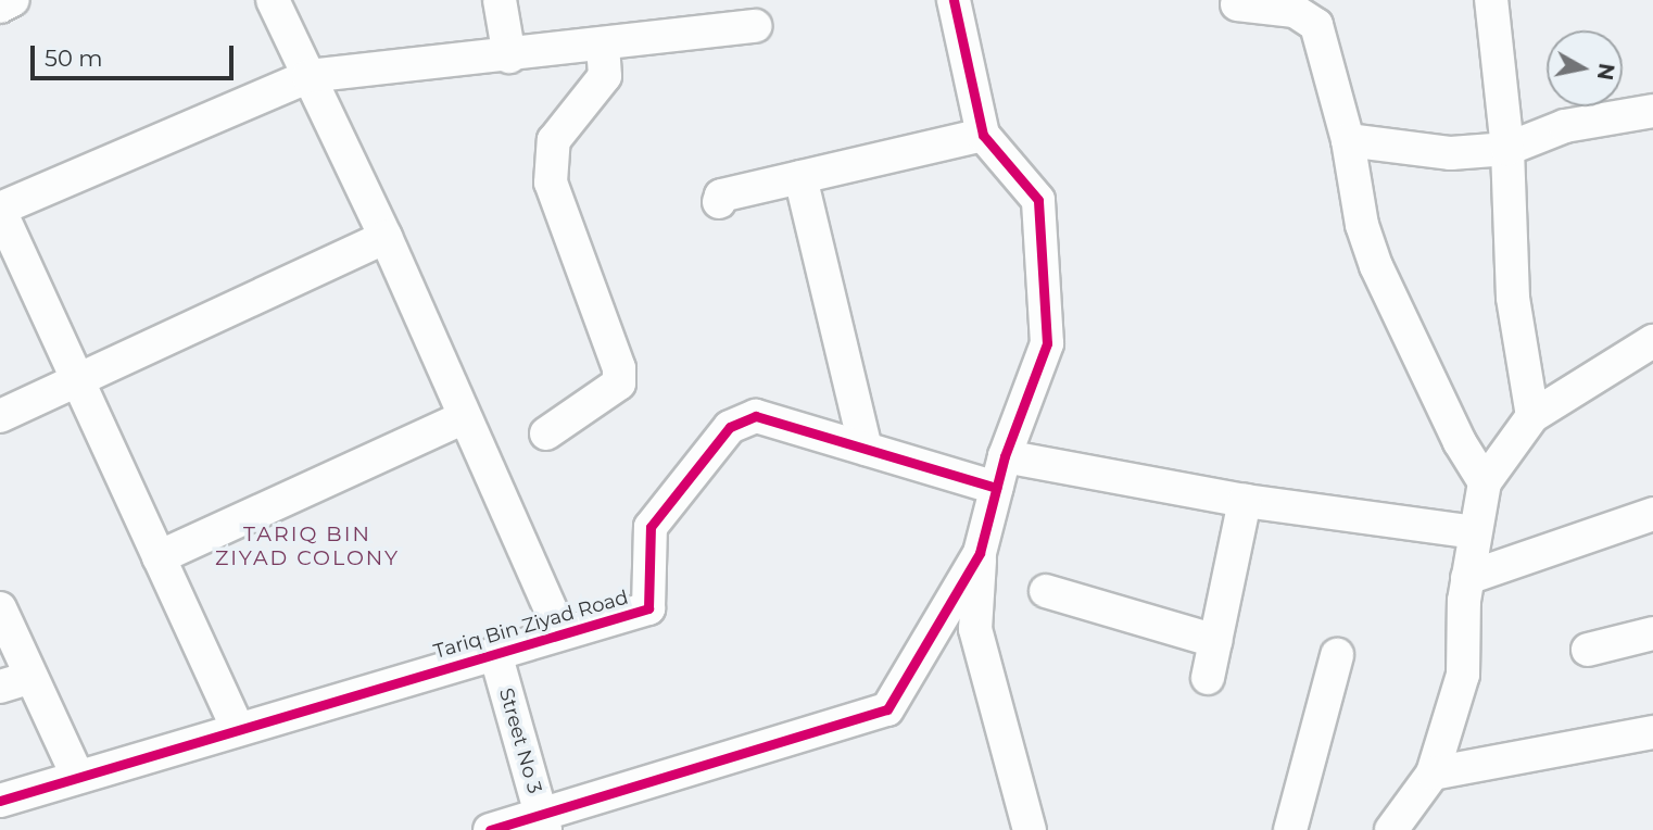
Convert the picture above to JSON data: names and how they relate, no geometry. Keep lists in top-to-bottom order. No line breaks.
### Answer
{"streets":{"street":["Tariq Bin Ziyad Road","Street No 3"]},"crossings":[["Tariq Bin Ziyad Road","Street No 3"]],"districts":["TARIQ BIN ZIYAD COLONY"],"scale_bar":"50 m","north":"right"}
